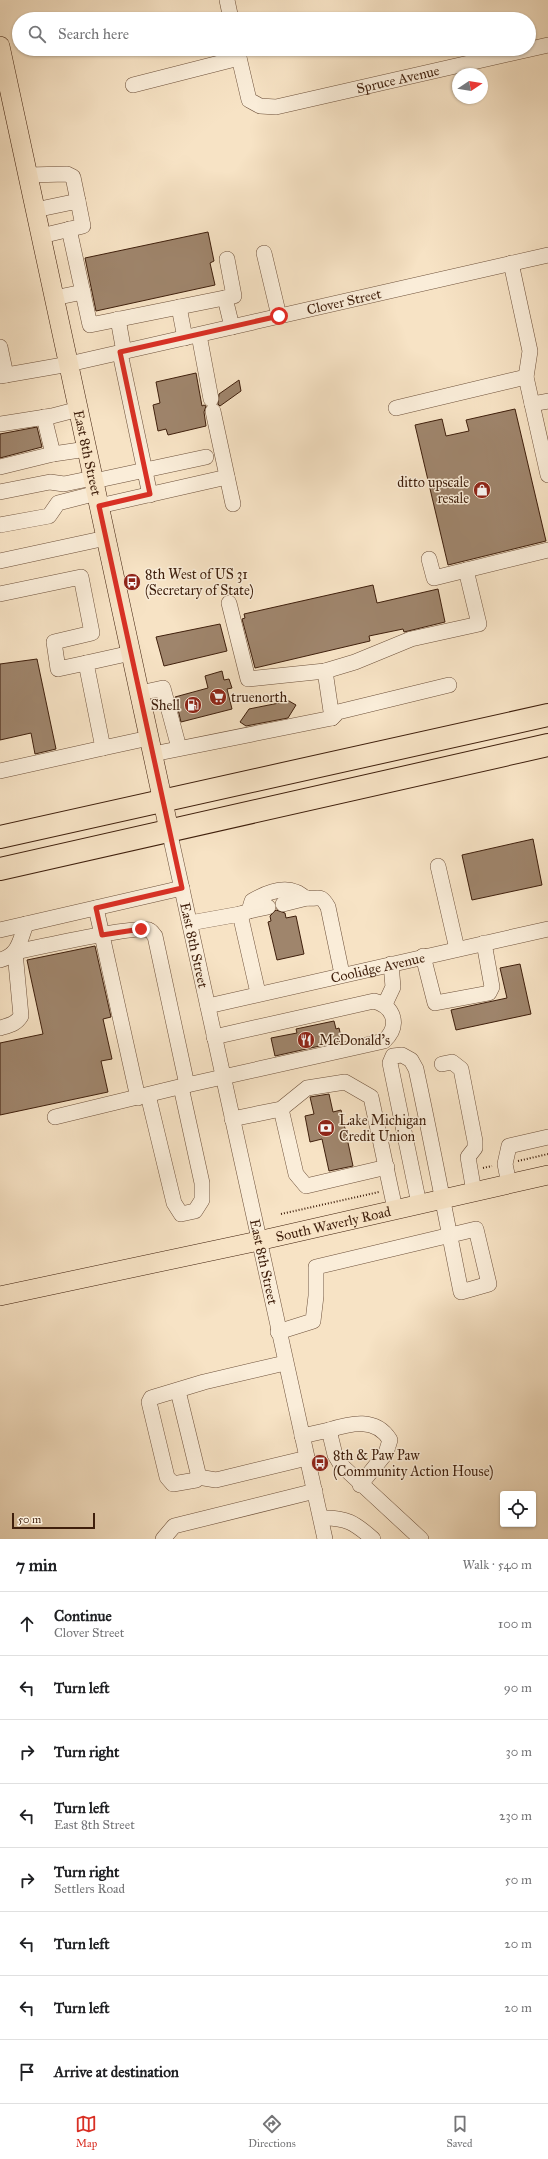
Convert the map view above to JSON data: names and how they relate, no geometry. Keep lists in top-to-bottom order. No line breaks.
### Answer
{"streets":{"main road":["East 8th Street","South Waverly Road"],"street":["Spruce Avenue","Clover Street","Coolidge Avenue"]},"crossings":[["Clover Street","East 8th Street"],["East 8th Street","Coolidge Avenue"],["East 8th Street","South Waverly Road"]],"places":{"shop":["ditto upscale resale"],"bus stop":["8th West of US 31 (Secretary of State)","8th & Paw Paw (Community Action House)"],"supermarket":["truenorth"],"fuel station":["Shell"],"restaurant":["McDonald's"],"bank":["Lake Michigan Credit Union"]},"scale_bar":"50 m","north":"right","page":{"search":"Search here","scale":"50 m","heading":["7 min","Walk · 540 m"],"list":[["Continue","Clover Street","100 m"],["Turn left","90 m"],["Turn right","30 m"],["Turn left","East 8th Street","230 m"],["Turn right","Settlers Road","50 m"],["Turn left","20 m"],["Turn left","20 m"],"Arrive at destination"],"nav":["Map","Directions","Saved"]}}
